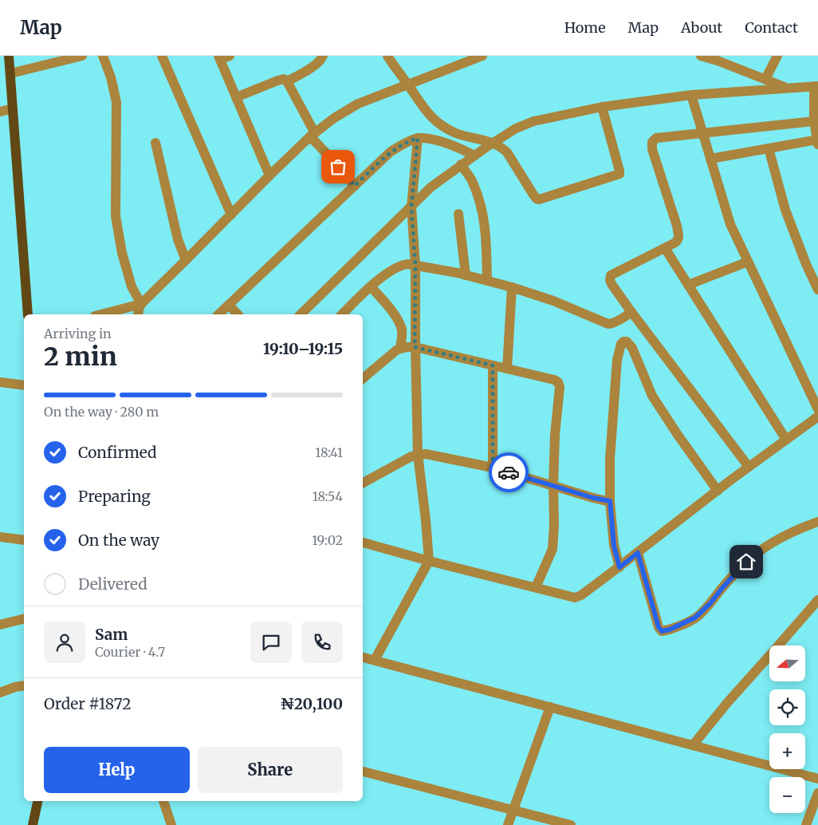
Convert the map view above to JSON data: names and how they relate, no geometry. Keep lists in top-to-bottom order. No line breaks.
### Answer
{"north":"left","page":{"header":"Map","nav":["Home","Map","About","Contact"],"heading":["2 min","Arriving in","19:10–19:15"],"panel":["Sam","Courier · 4.7","Order #1872","₦20,100"],"bar":"On the way · 280 m","list":[["Confirmed","18:41"],["Preparing","18:54"],["On the way","19:02"],"Delivered"],"map_buttons":["+","−"],"buttons":["Help","Share"]}}
